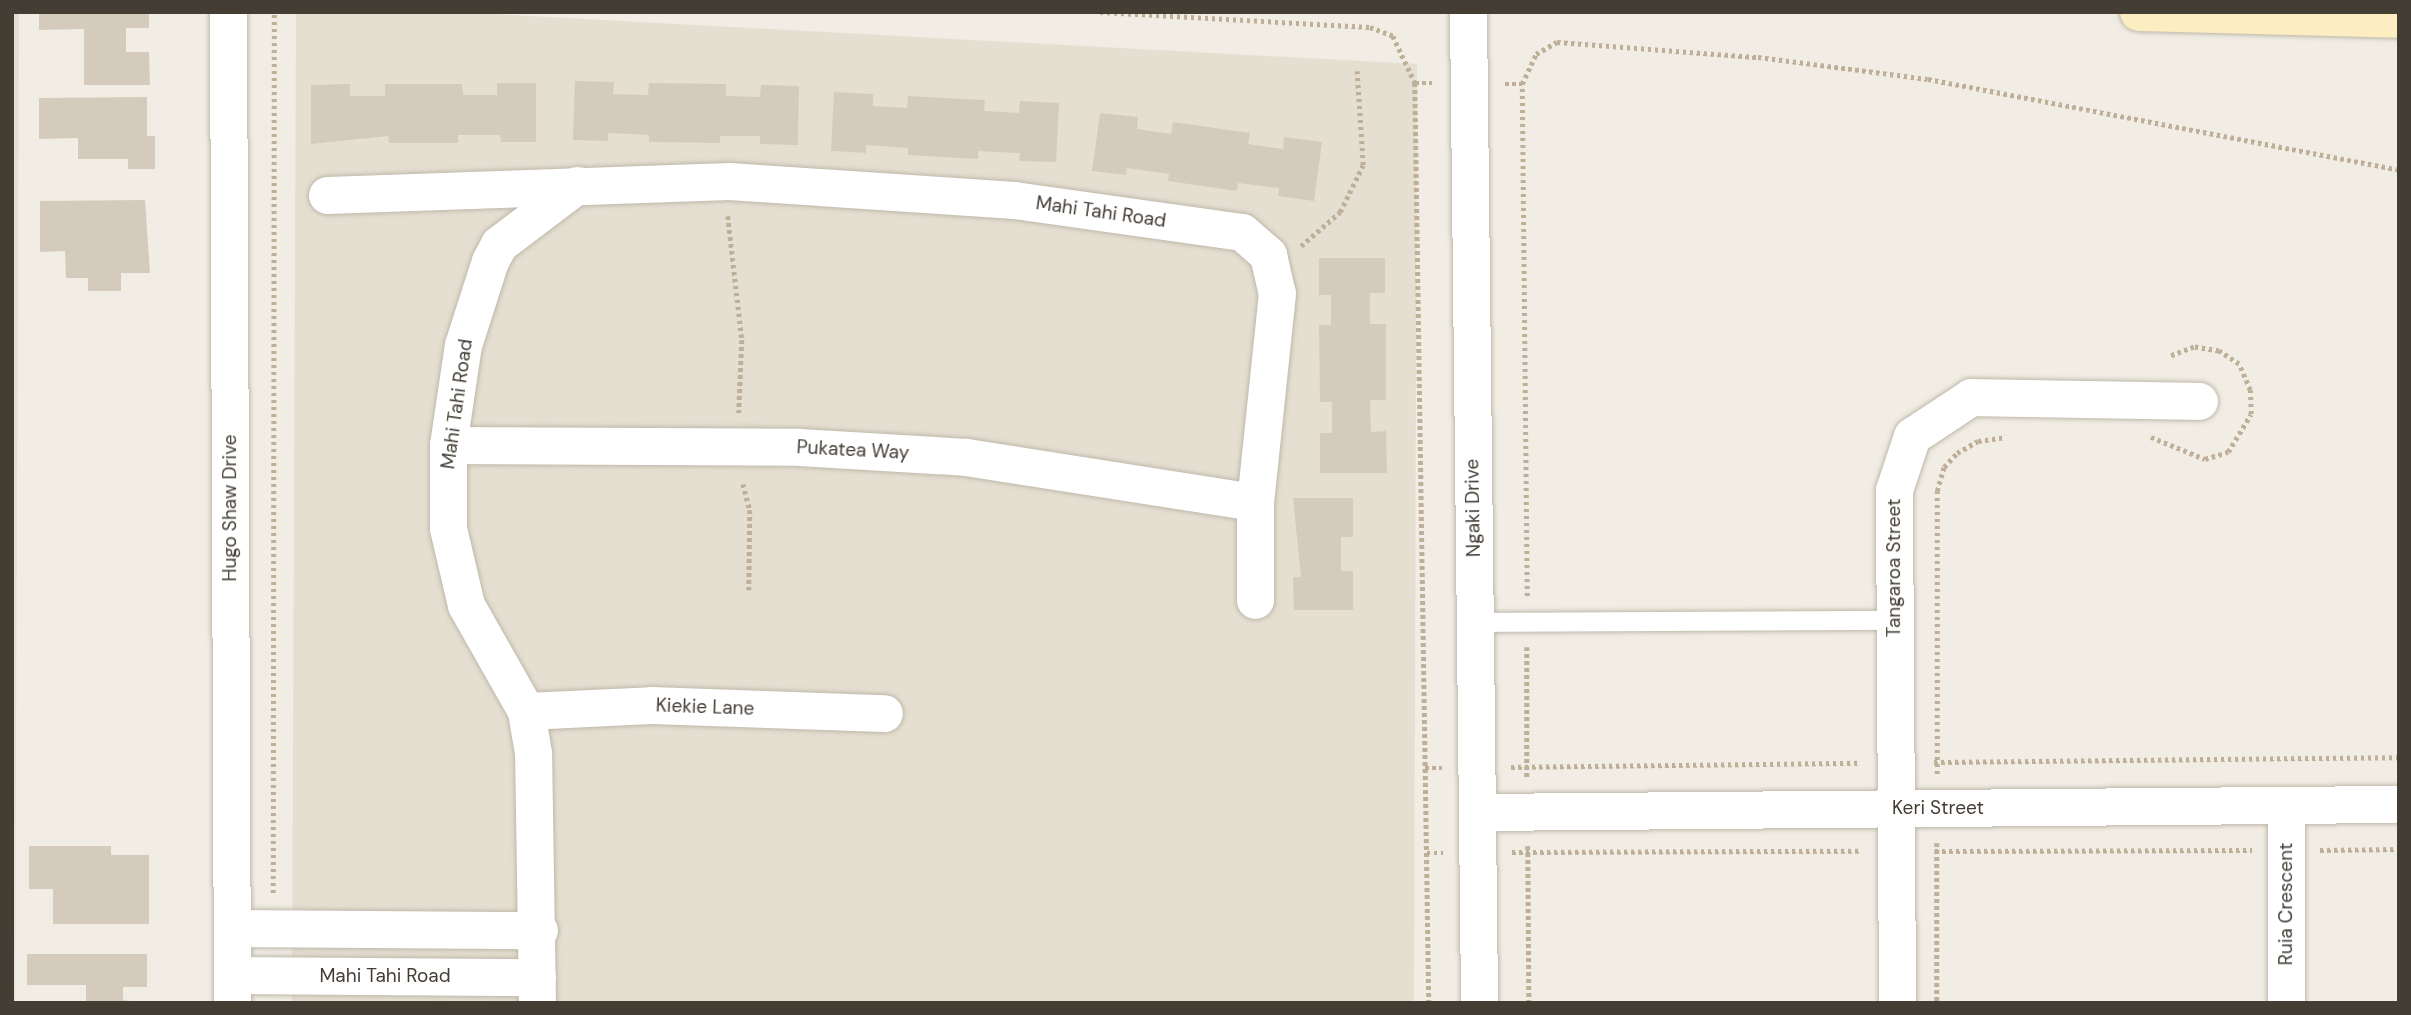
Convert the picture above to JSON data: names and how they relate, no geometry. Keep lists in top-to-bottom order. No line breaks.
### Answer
{"streets":{"street":["Mahi Tahi Road","Pukatea Way","Hugo Shaw Drive","Ngaki Drive","Tangaroa Street","Kiekie Lane","Keri Street","Ruia Crescent"]},"crossings":[["Mahi Tahi Road","Pukatea Way"],["Mahi Tahi Road","Hugo Shaw Drive"],["Mahi Tahi Road","Kiekie Lane"],["Ngaki Drive","Keri Street"],["Tangaroa Street","Keri Street"],["Keri Street","Ruia Crescent"]]}
